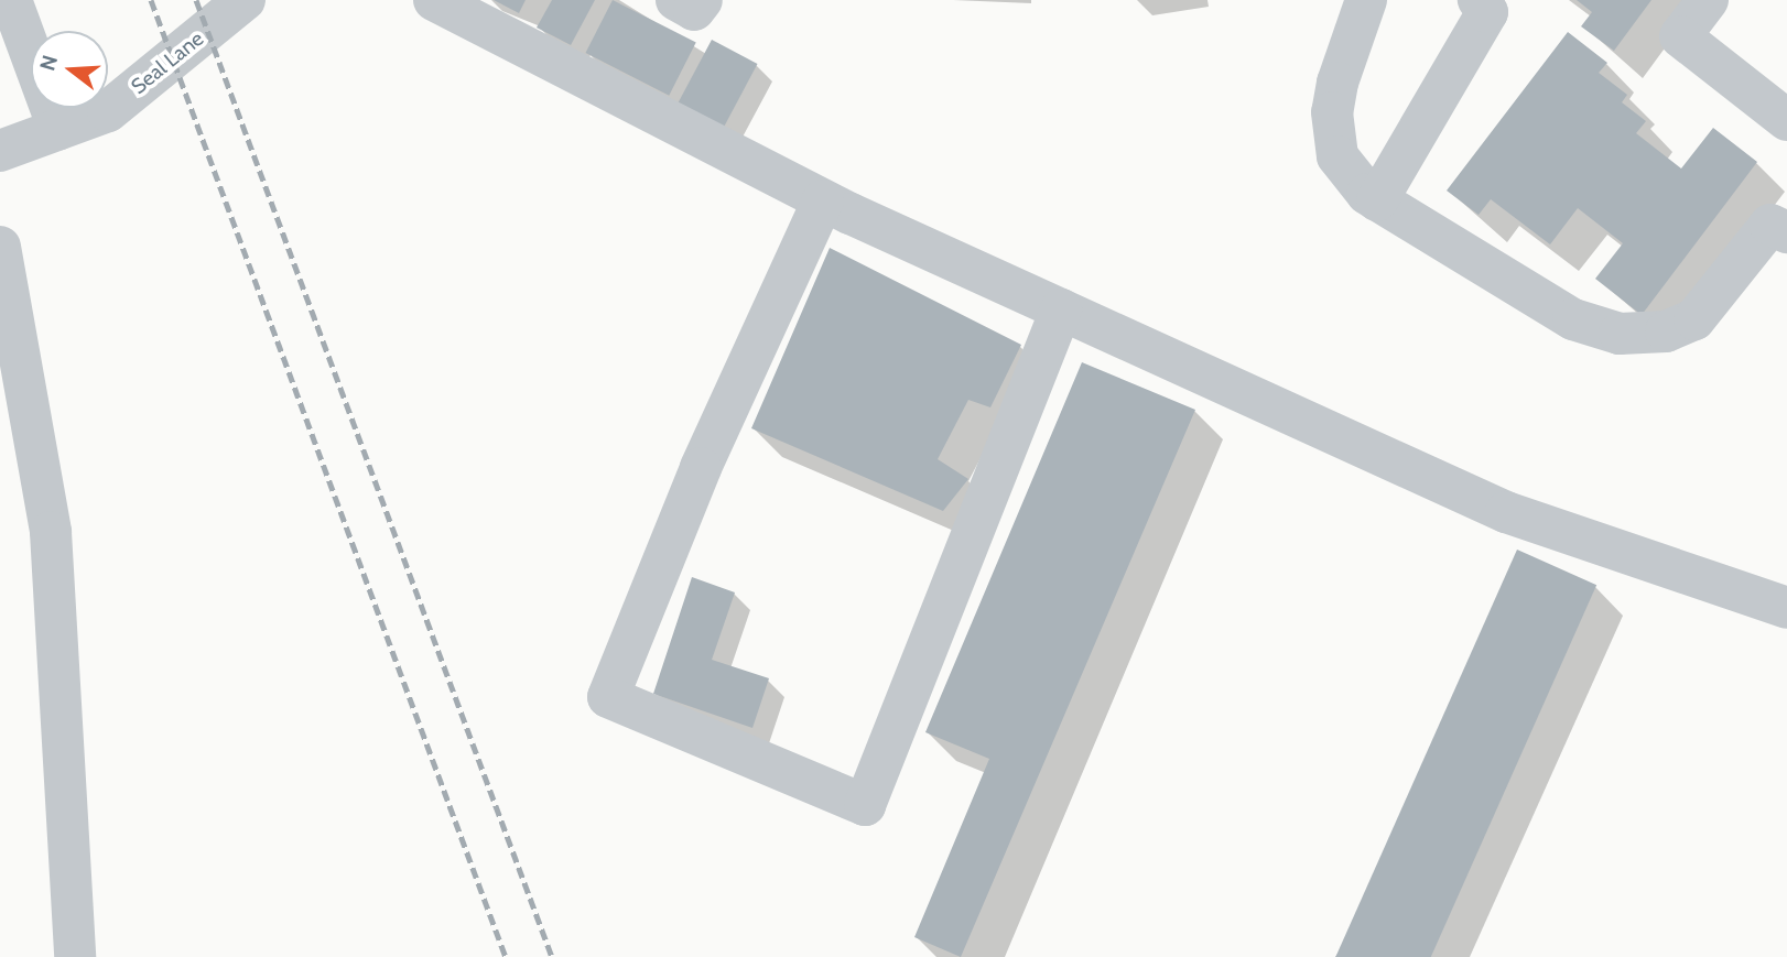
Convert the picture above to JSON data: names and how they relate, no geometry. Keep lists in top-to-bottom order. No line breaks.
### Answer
{"streets":{"street":["Seal Lane"]},"north":"left"}
